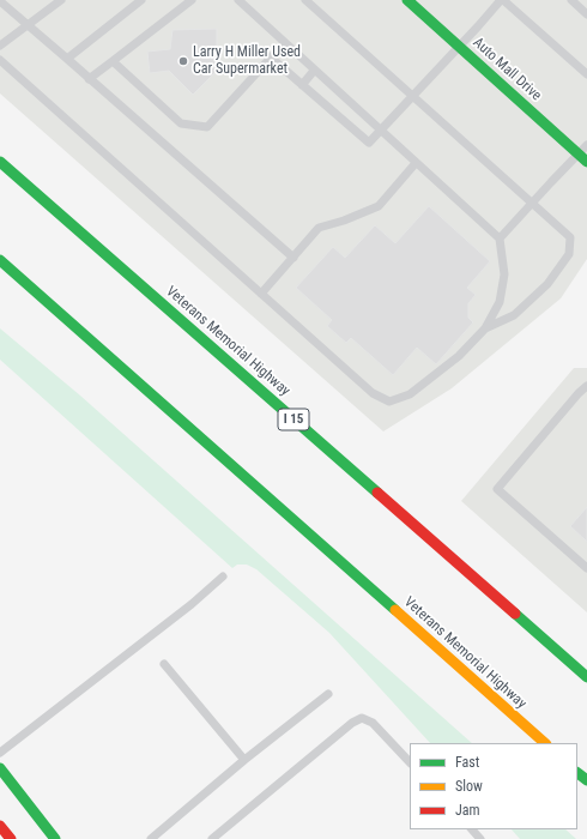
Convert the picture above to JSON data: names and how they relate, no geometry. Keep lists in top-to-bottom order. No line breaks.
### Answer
{"streets":{"main road":["Auto Mall Drive","Veterans Memorial Highway","I 15"]},"places":["Larry H Miller Used Car Supermarket"],"legend":["Fast","Slow","Jam"]}
